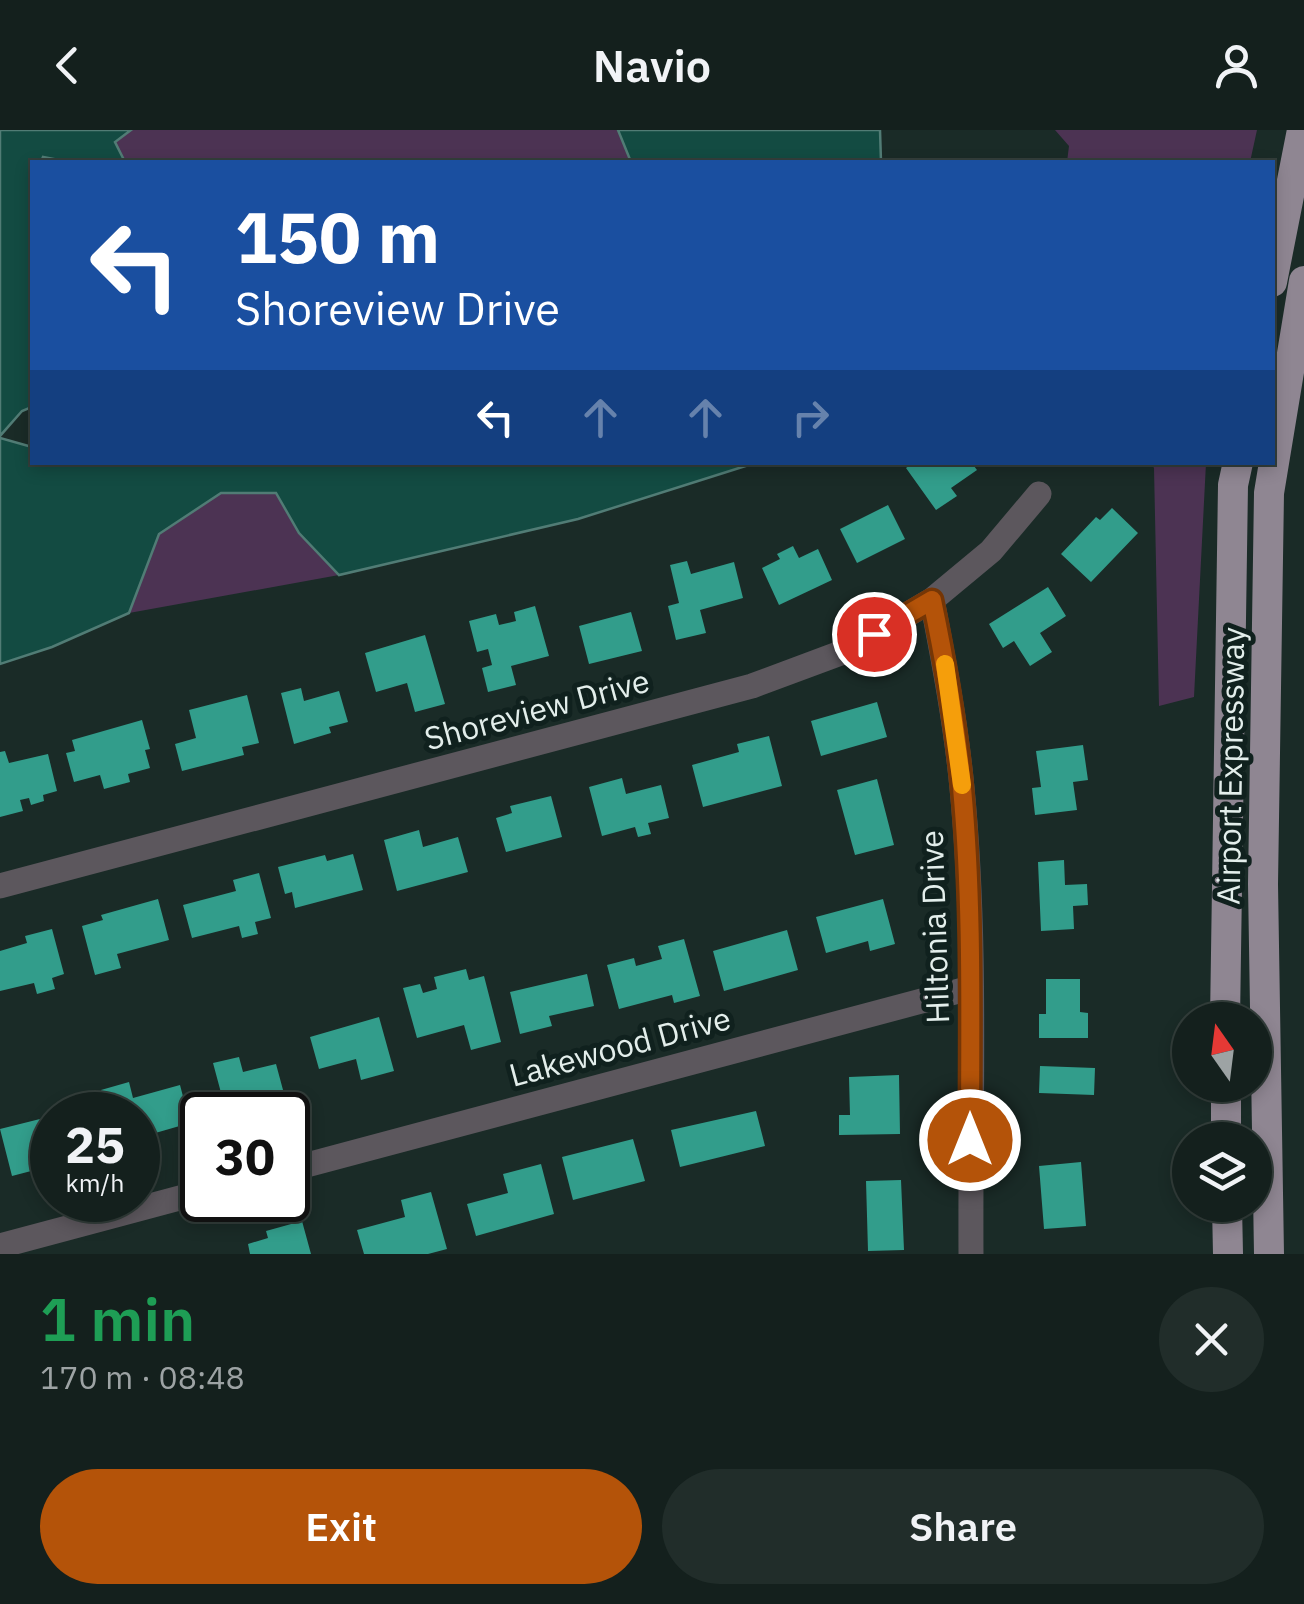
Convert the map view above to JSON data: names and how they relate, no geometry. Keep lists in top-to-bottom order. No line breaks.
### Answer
{"streets":{"main road":["Airport Expressway"],"street":["Shoreview Drive","Hiltonia Drive","Lakewood Drive"]},"crossings":[["Shoreview Drive","Hiltonia Drive"],["Hiltonia Drive","Lakewood Drive"]],"north":"top","page":{"header":"Navio","turn":["150 m","Shoreview Drive"],"speed":"25 km/h","limit":"30","heading":["1 min","170 m · 08:48"],"buttons":["Exit","Share"]}}
